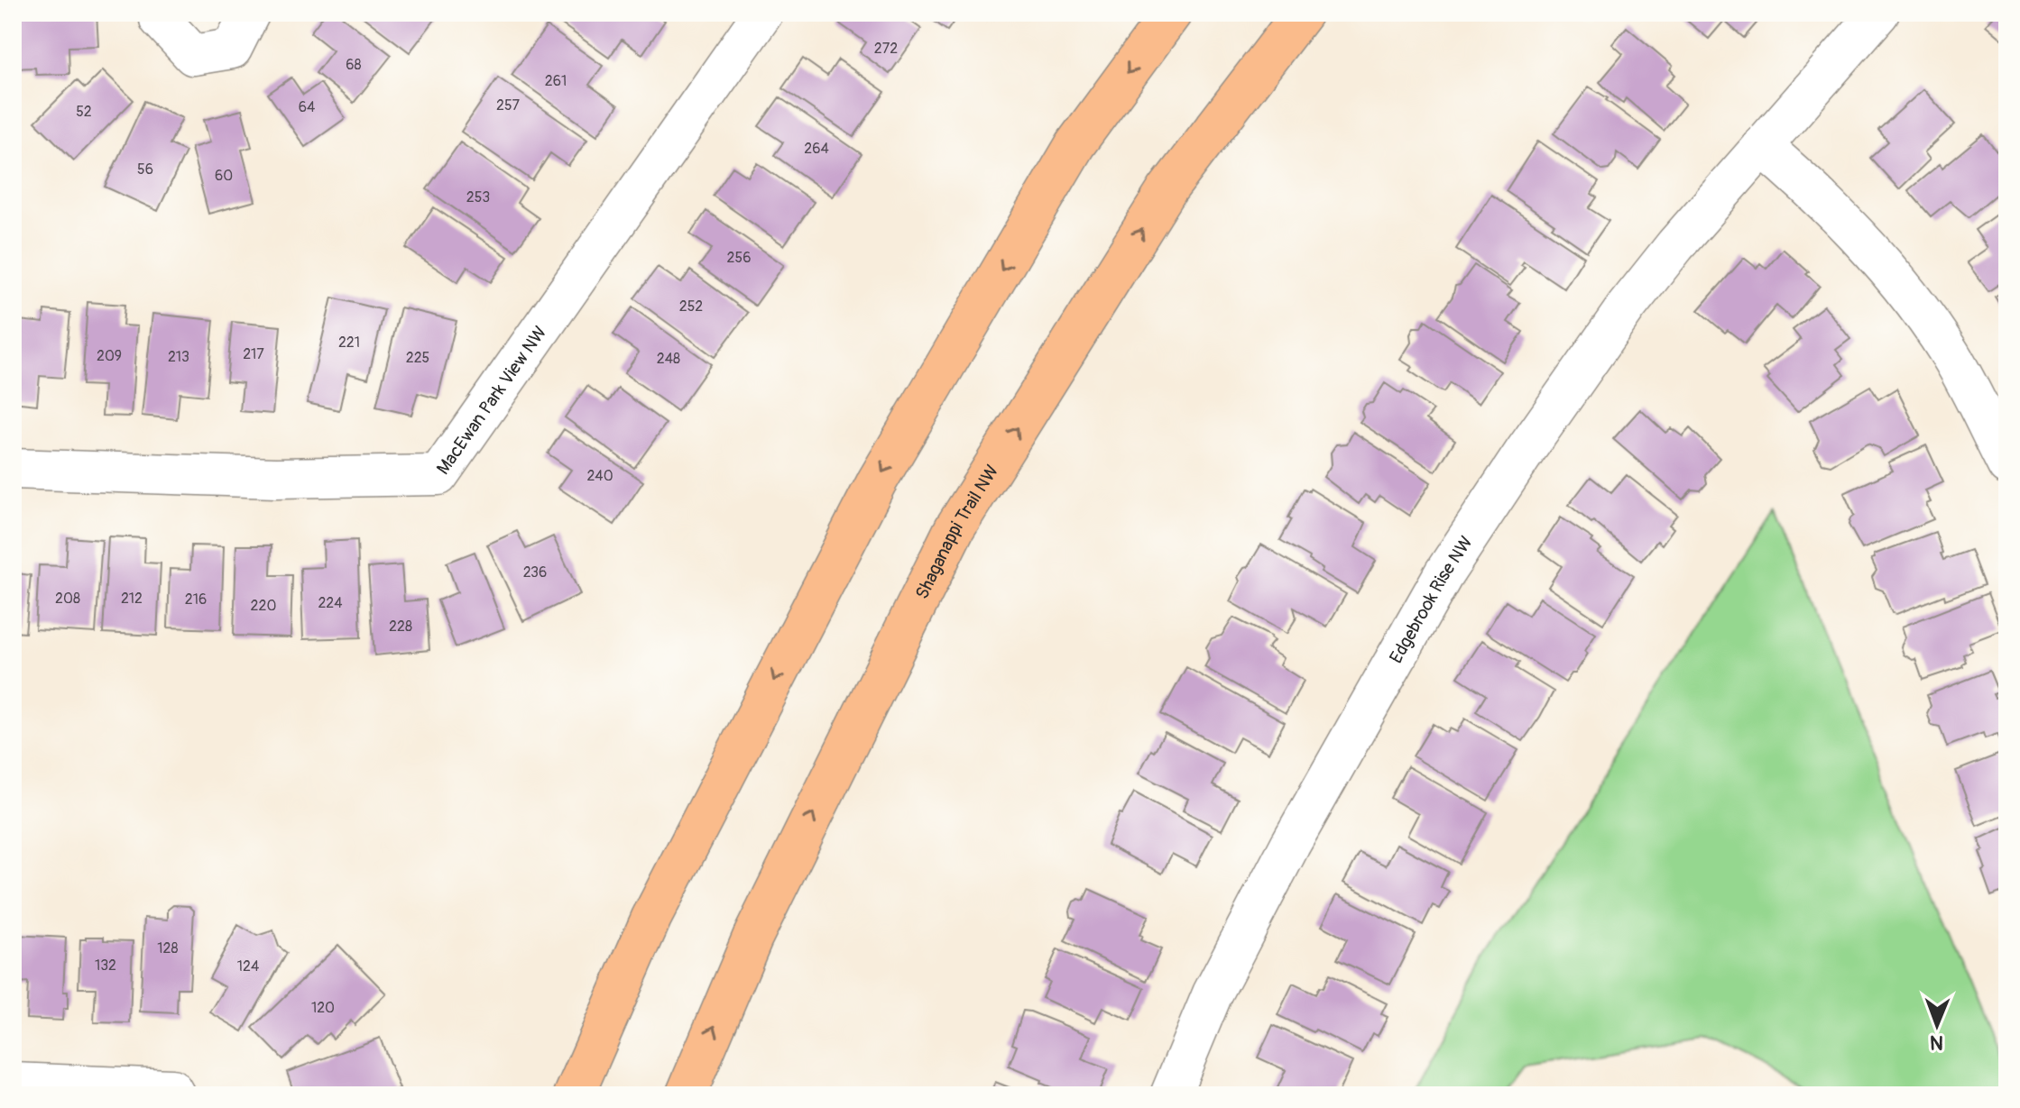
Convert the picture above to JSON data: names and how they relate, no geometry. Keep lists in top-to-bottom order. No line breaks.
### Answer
{"streets":{"main road":["Shaganappi Trail NW"],"street":["MacEwan Park View NW","Edgebrook Rise NW"]},"house_numbers":["272","68","261","257","64","52","264","56","60","253","256","252","221","217","209","213","225","248","240","236","208","212","216","224","220","228","128","132","124","120"],"north":"bottom"}
